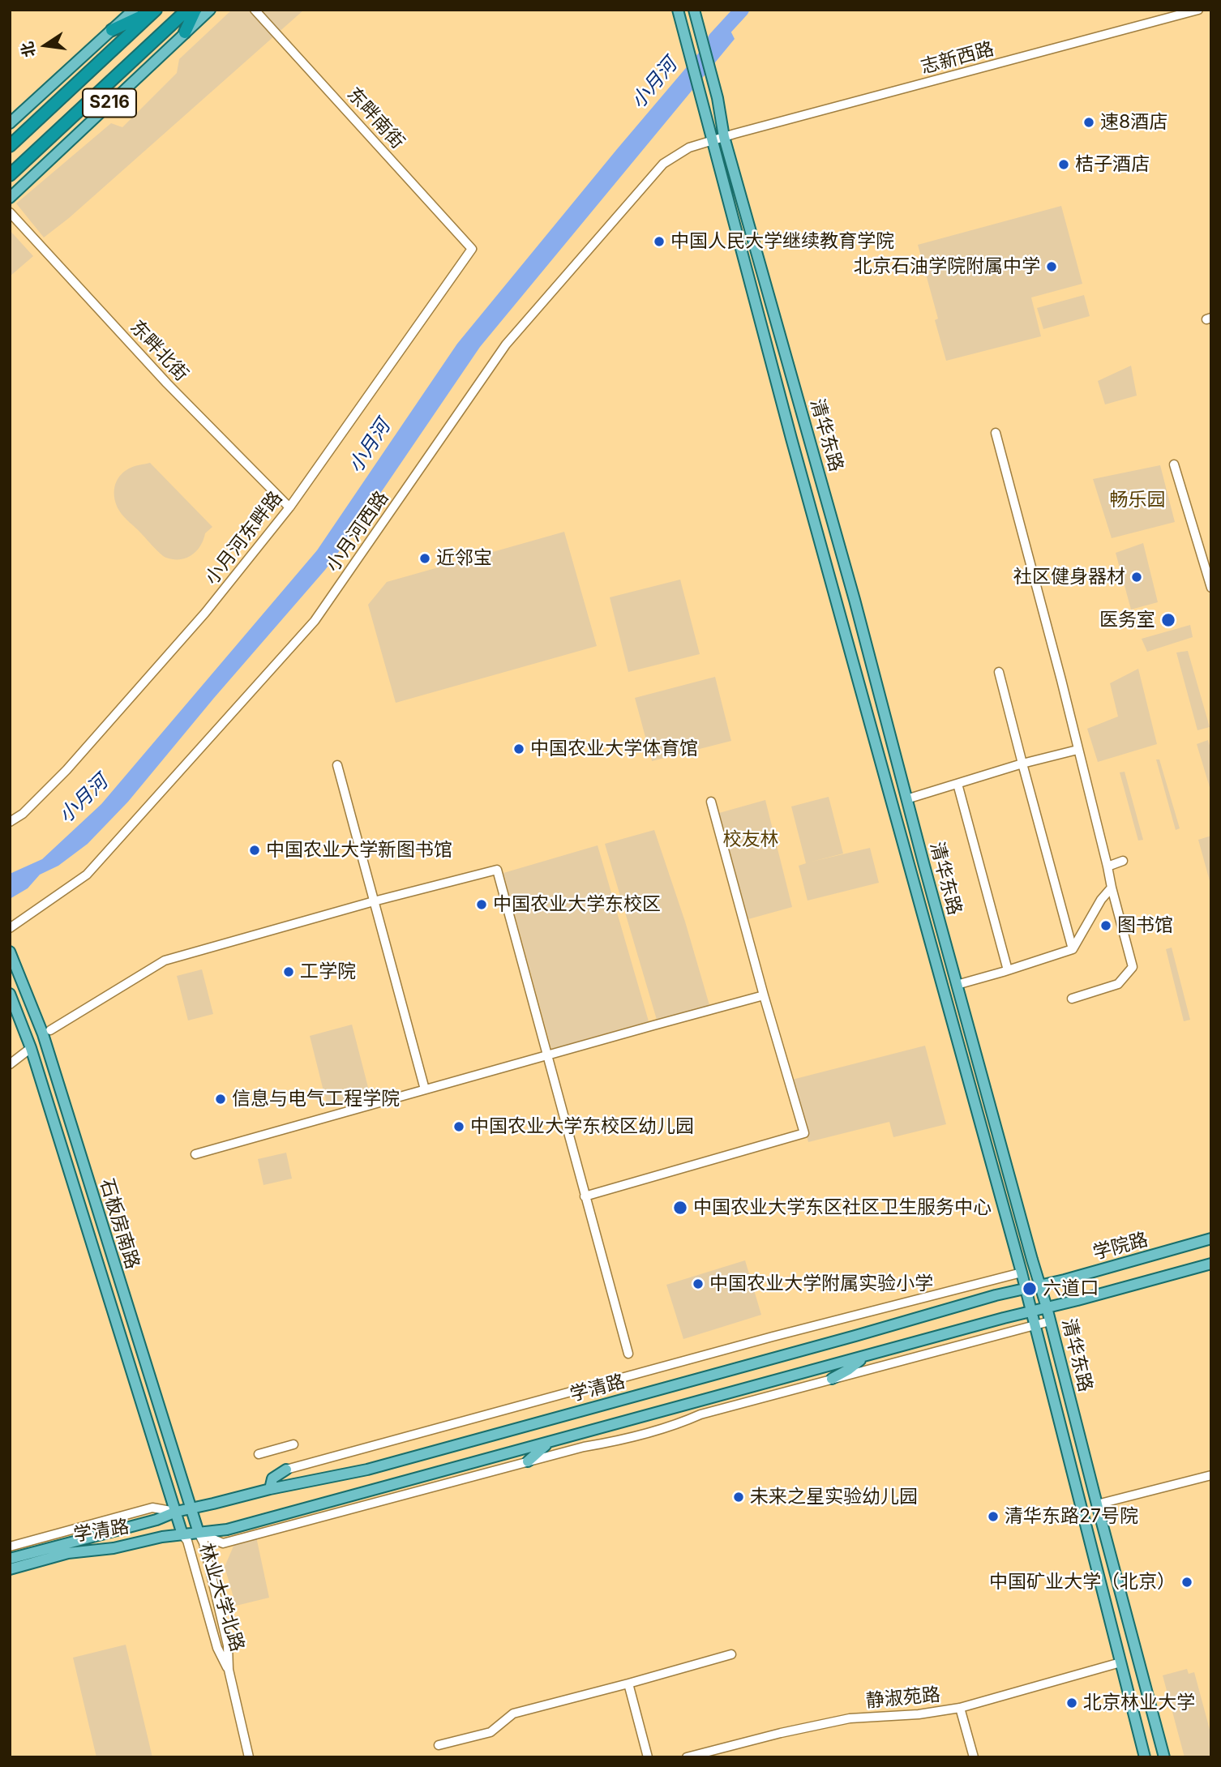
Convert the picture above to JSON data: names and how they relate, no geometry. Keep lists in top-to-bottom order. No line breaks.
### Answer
{"streets":{"main road":["S216","清华东路","石板房南路","学院路","学清路"],"street":["志新西路","东畔南街","东畔北街","小月河西路","小月河东畔路","林业大学北路","静淑苑路"]},"crossings":[["志新西路","清华东路"],["志新西路","小月河西路"],["东畔南街","小月河东畔路"],["东畔北街","小月河东畔路"],["清华东路","小月河西路"],["清华东路","学院路"],["清华东路","学清路"],["清华东路","静淑苑路"],["石板房南路","学清路"],["石板房南路","林业大学北路"],["学院路","学清路"],["学清路","林业大学北路"]],"water":["小月河"],"parks":["畅乐园","校友林"],"places":["速8酒店","桔子酒店","中国人民大学继续教育学院","北京石油学院附属中学","近邻宝","社区健身器材","医务室","中国农业大学体育馆","中国农业大学新图书馆","中国农业大学东校区","图书馆","工学院","信息与电气工程学院","中国农业大学东校区幼儿园","中国农业大学东区社区卫生服务中心","中国农业大学附属实验小学","六道口","未来之星实验幼儿园","清华东路27号院","中国矿业大学（北京）","北京林业大学"],"north":"left"}
